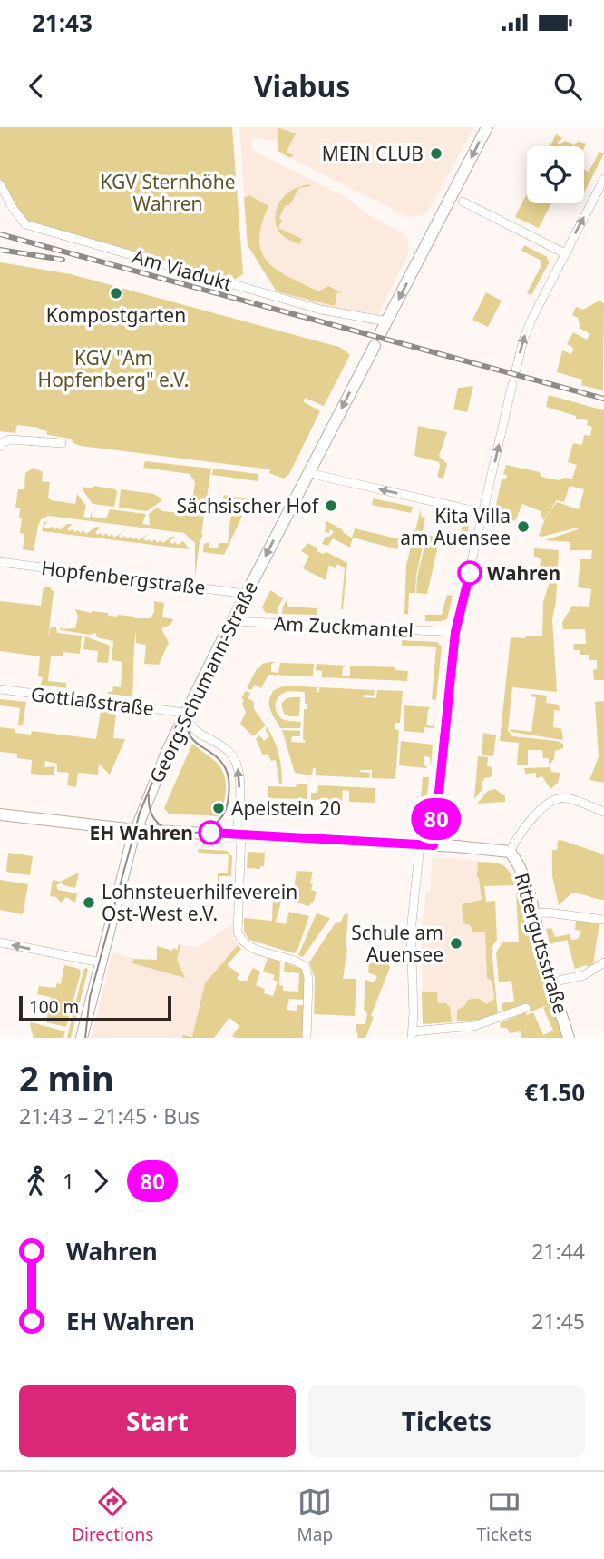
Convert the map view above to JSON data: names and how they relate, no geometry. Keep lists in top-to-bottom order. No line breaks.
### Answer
{"streets":{"main road":["Georg-Schumann-Straße","Rittergutsstraße"],"street":["Am Viadukt","Hopfenbergstraße","Am Zuckmantel","Gottlaßstraße"]},"crossings":[["Hopfenbergstraße","Georg-Schumann-Straße"],["Am Zuckmantel","Georg-Schumann-Straße"],["Georg-Schumann-Straße","Gottlaßstraße"]],"one_way":["Georg-Schumann-Straße"],"parks":["KGV Sternhöhe Wahren","KGV \"Am Hopfenberg\" e.V."],"places":["MEIN CLUB","Kompostgarten","Sächsischer Hof","Kita Villa am Auensee","Wahren","Apelstein 20","EH Wahren","Lohnsteuerhilfeverein Ost-West e.V.","Schule am Auensee"],"lines":["bus line 80"],"scale_bar":"100 m","page":{"status":"21:43","header":"Viabus","on_map":"80","scale":"100 m","heading":["2 min","21:43 – 21:45 · Bus","€1.50"],"legs":["1","80"],"list":[{"name":"Wahren","value":"21:44"},{"name":"EH Wahren","value":"21:45"}],"buttons":["Start","Tickets"],"tabs":["Directions","Map","Tickets"]}}
